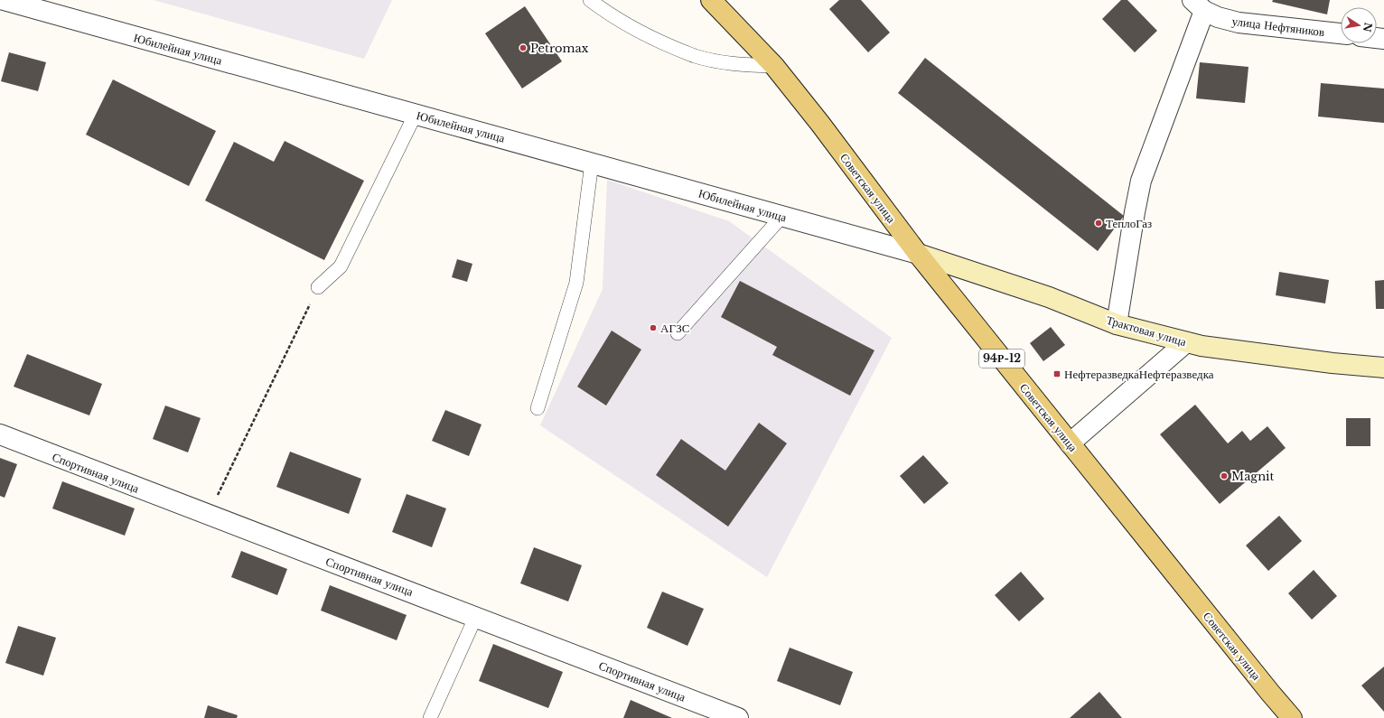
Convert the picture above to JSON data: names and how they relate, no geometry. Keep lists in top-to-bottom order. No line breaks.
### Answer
{"streets":{"main road":["Советская улица","94Р-12"],"street":["улица Нефтяников","Юбилейная улица","Трактовая улица","Спортивная улица"]},"crossings":[["Юбилейная улица","Советская улица"],["Юбилейная улица","Трактовая улица"],["Советская улица","Трактовая улица"]],"places":{"other":["Petromax","ТеплоГаз","АГЗС","Magnit"],"transit":["НефтеразведкаНефтеразведка"]},"north":"right"}
